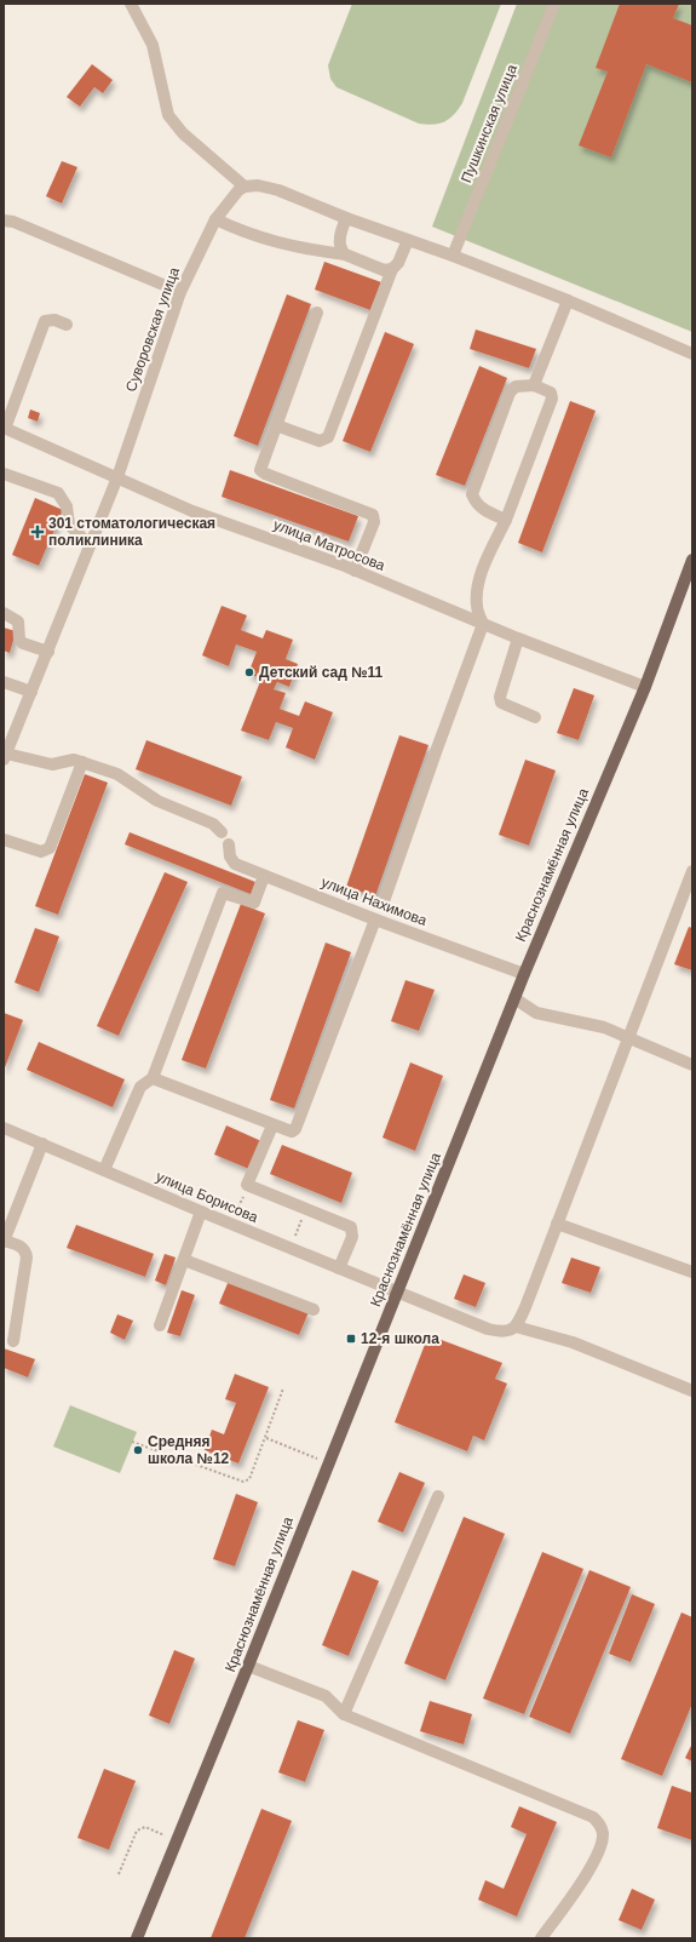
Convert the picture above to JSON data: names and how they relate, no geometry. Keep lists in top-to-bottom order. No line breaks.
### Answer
{"streets":{"main road":["Краснознамённая улица"],"street":["Пушкинская улица","Суворовская улица","улица Матросова","улица Нахимова","улица Борисова"]},"crossings":[["Суворовская улица","улица Матросова"],["улица Матросова","Краснознамённая улица"],["Краснознамённая улица","улица Нахимова"],["Краснознамённая улица","улица Борисова"]],"places":{"health":["301 стоматологическая поликлиника"],"other":["Детский сад №11","Средняя школа №12"],"transit":["12-я школа"]}}
